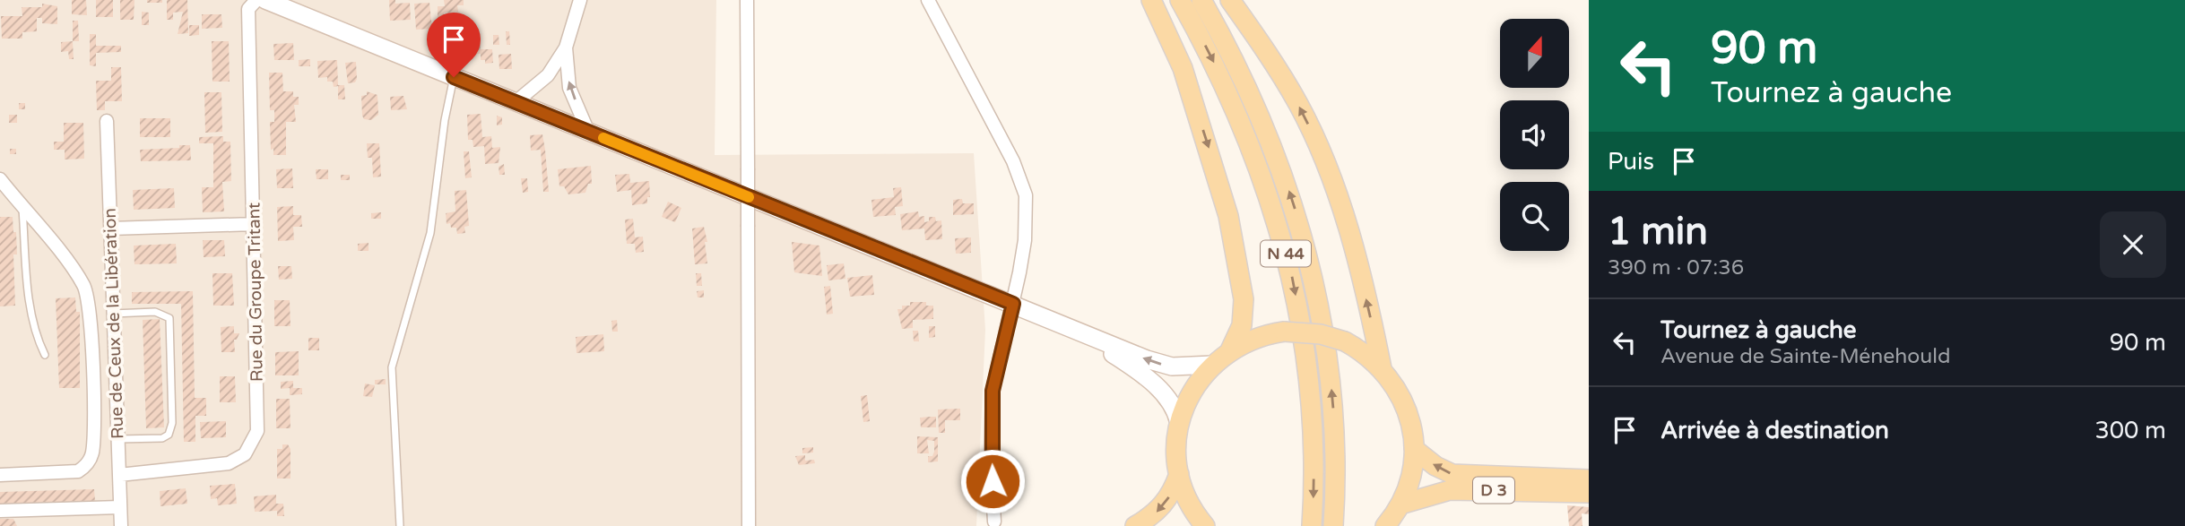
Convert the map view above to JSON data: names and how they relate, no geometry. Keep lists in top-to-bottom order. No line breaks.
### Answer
{"streets":{"main road":["N 44","D 3"],"street":["Rue du Groupe Tritant","Rue de Ceux de la Libération"]},"crossings":[["Rue du Groupe Tritant","Rue de Ceux de la Libération"]],"north":"top","page":{"turn":["90 m","Tournez à gauche"],"then":"Puis","heading":["1 min","390 m · 07:36"],"list":[{"name":"Tournez à gauche","note":"Avenue de Sainte-Ménehould","value":"90 m"},{"name":"Arrivée à destination","value":"300 m"}]}}
